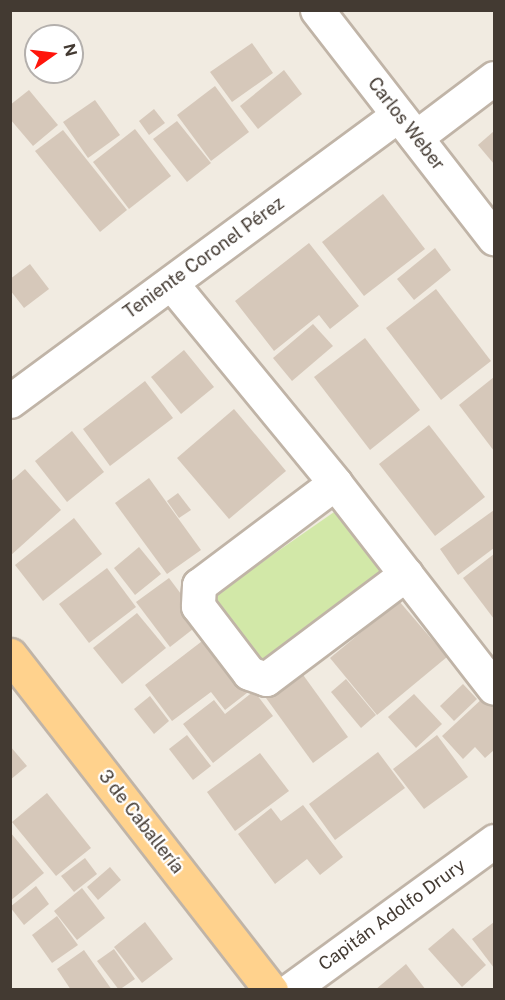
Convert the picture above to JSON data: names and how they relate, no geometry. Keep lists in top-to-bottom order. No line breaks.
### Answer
{"streets":{"main road":["3 de Caballería"],"street":["Carlos Weber","Teniente Coronel Pérez","Capitán Adolfo Drury"]},"crossings":[["Carlos Weber","Teniente Coronel Pérez"]],"north":"right"}
